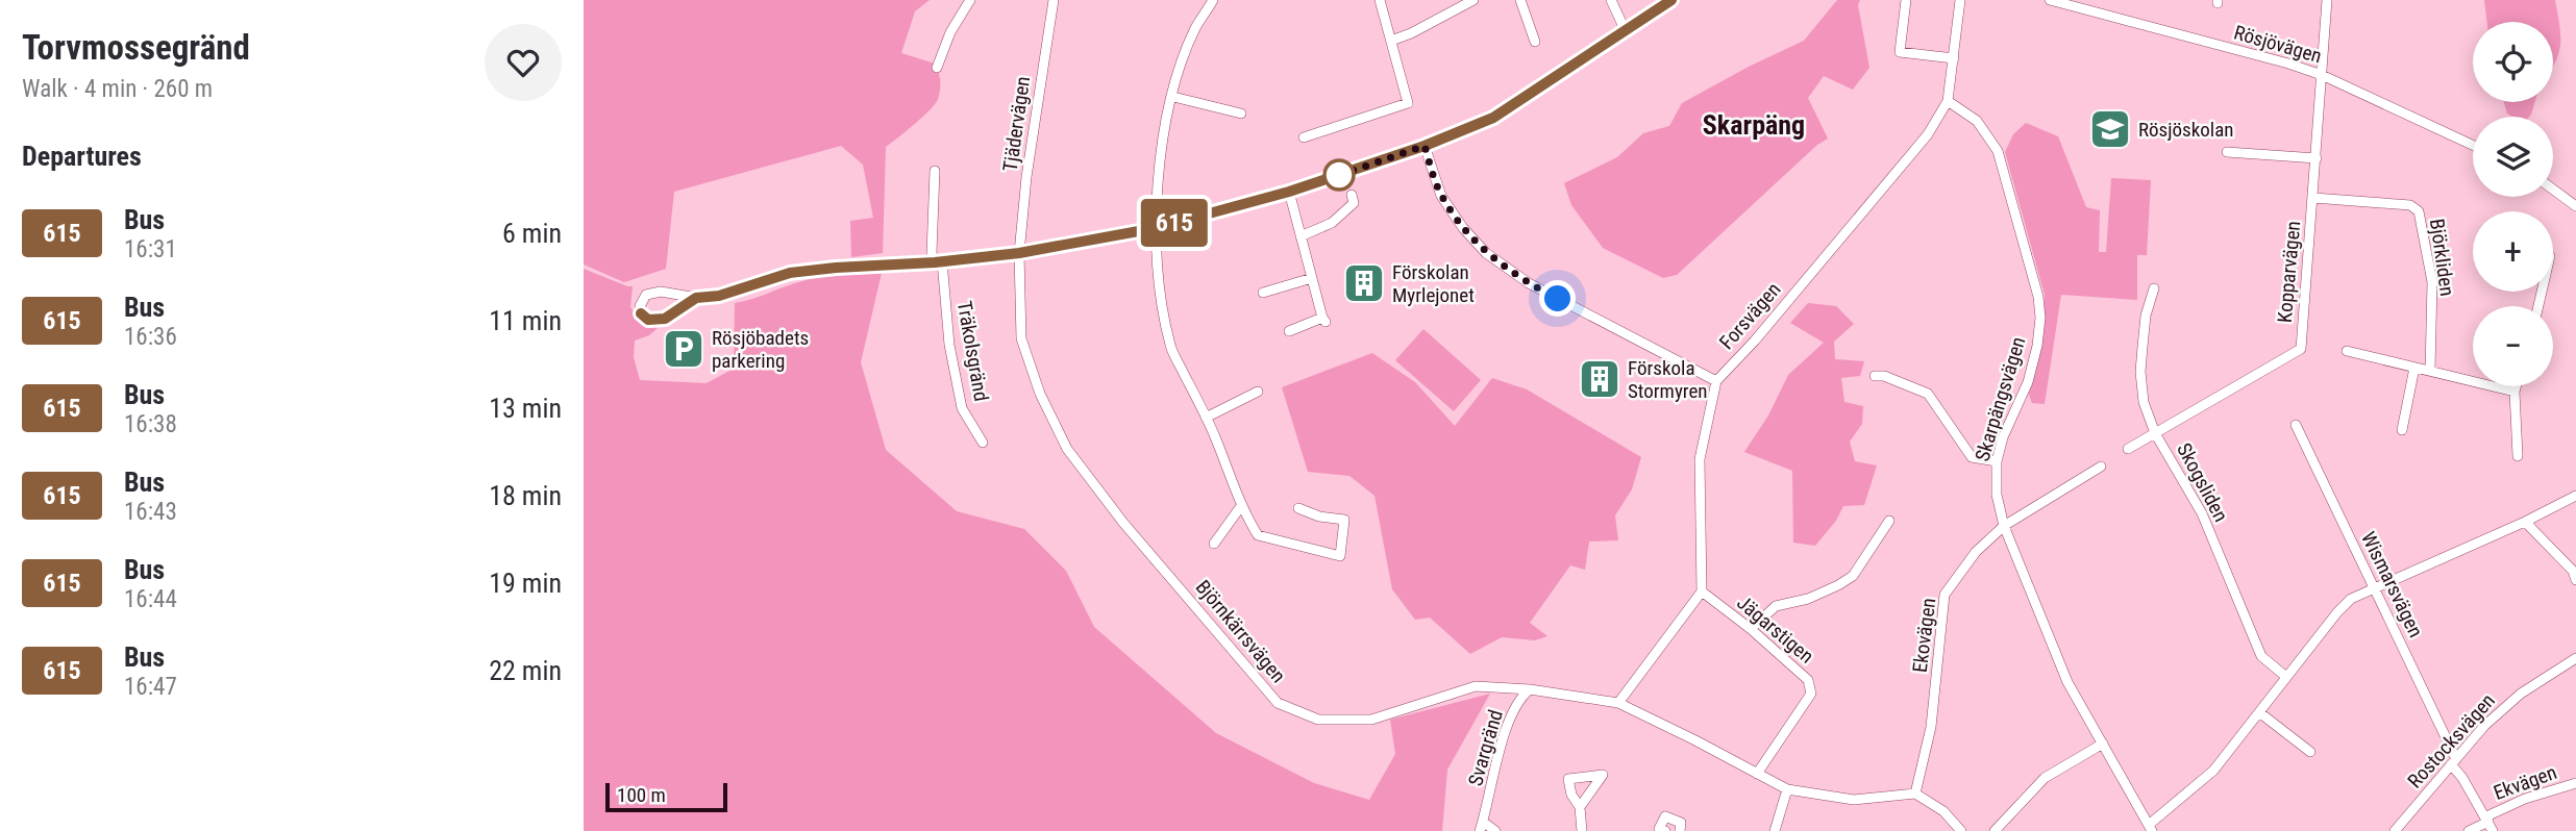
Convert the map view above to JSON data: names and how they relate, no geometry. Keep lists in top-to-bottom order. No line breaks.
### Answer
{"streets":{"street":["Rösjövägen","Tjädervägen","Björkliden","Kopparvägen","Forsvägen","Träkolsgränd","Skarpängsvägen","Skogsliden","Wismarsvägen","Jägarstigen","Björnkärrsvägen","Ekovägen","Rostocksvägen","Svargränd","Ekvägen"]},"crossings":[["Rösjövägen","Kopparvägen"],["Tjädervägen","Björnkärrsvägen"],["Björkliden","Kopparvägen"],["Kopparvägen","Skogsliden"],["Forsvägen","Skarpängsvägen"],["Skarpängsvägen","Ekovägen"],["Wismarsvägen","Rostocksvägen"],["Wismarsvägen","Ekvägen"],["Jägarstigen","Björnkärrsvägen"],["Björnkärrsvägen","Ekovägen"],["Björnkärrsvägen","Svargränd"]],"districts":["Skarpäng"],"places":{"school or university":["Rösjöskolan"],"building":["Förskolan Myrlejonet","Förskola Stormyren"],"parking":["Rösjöbadets parkering"]},"lines":["bus line 615"],"scale_bar":"100 m","page":{"heading":[["Torvmossegränd","Walk · 4 min · 260 m"],"Departures"],"on_map":"615","map_buttons":["+","−"],"list":[{"mark":"615","name":"Bus","note":"16:31","value":"6 min"},{"mark":"615","name":"Bus","note":"16:36","value":"11 min"},{"mark":"615","name":"Bus","note":"16:38","value":"13 min"},{"mark":"615","name":"Bus","note":"16:43","value":"18 min"},{"mark":"615","name":"Bus","note":"16:44","value":"19 min"},{"mark":"615","name":"Bus","note":"16:47","value":"22 min"}],"scale":"100 m"}}
